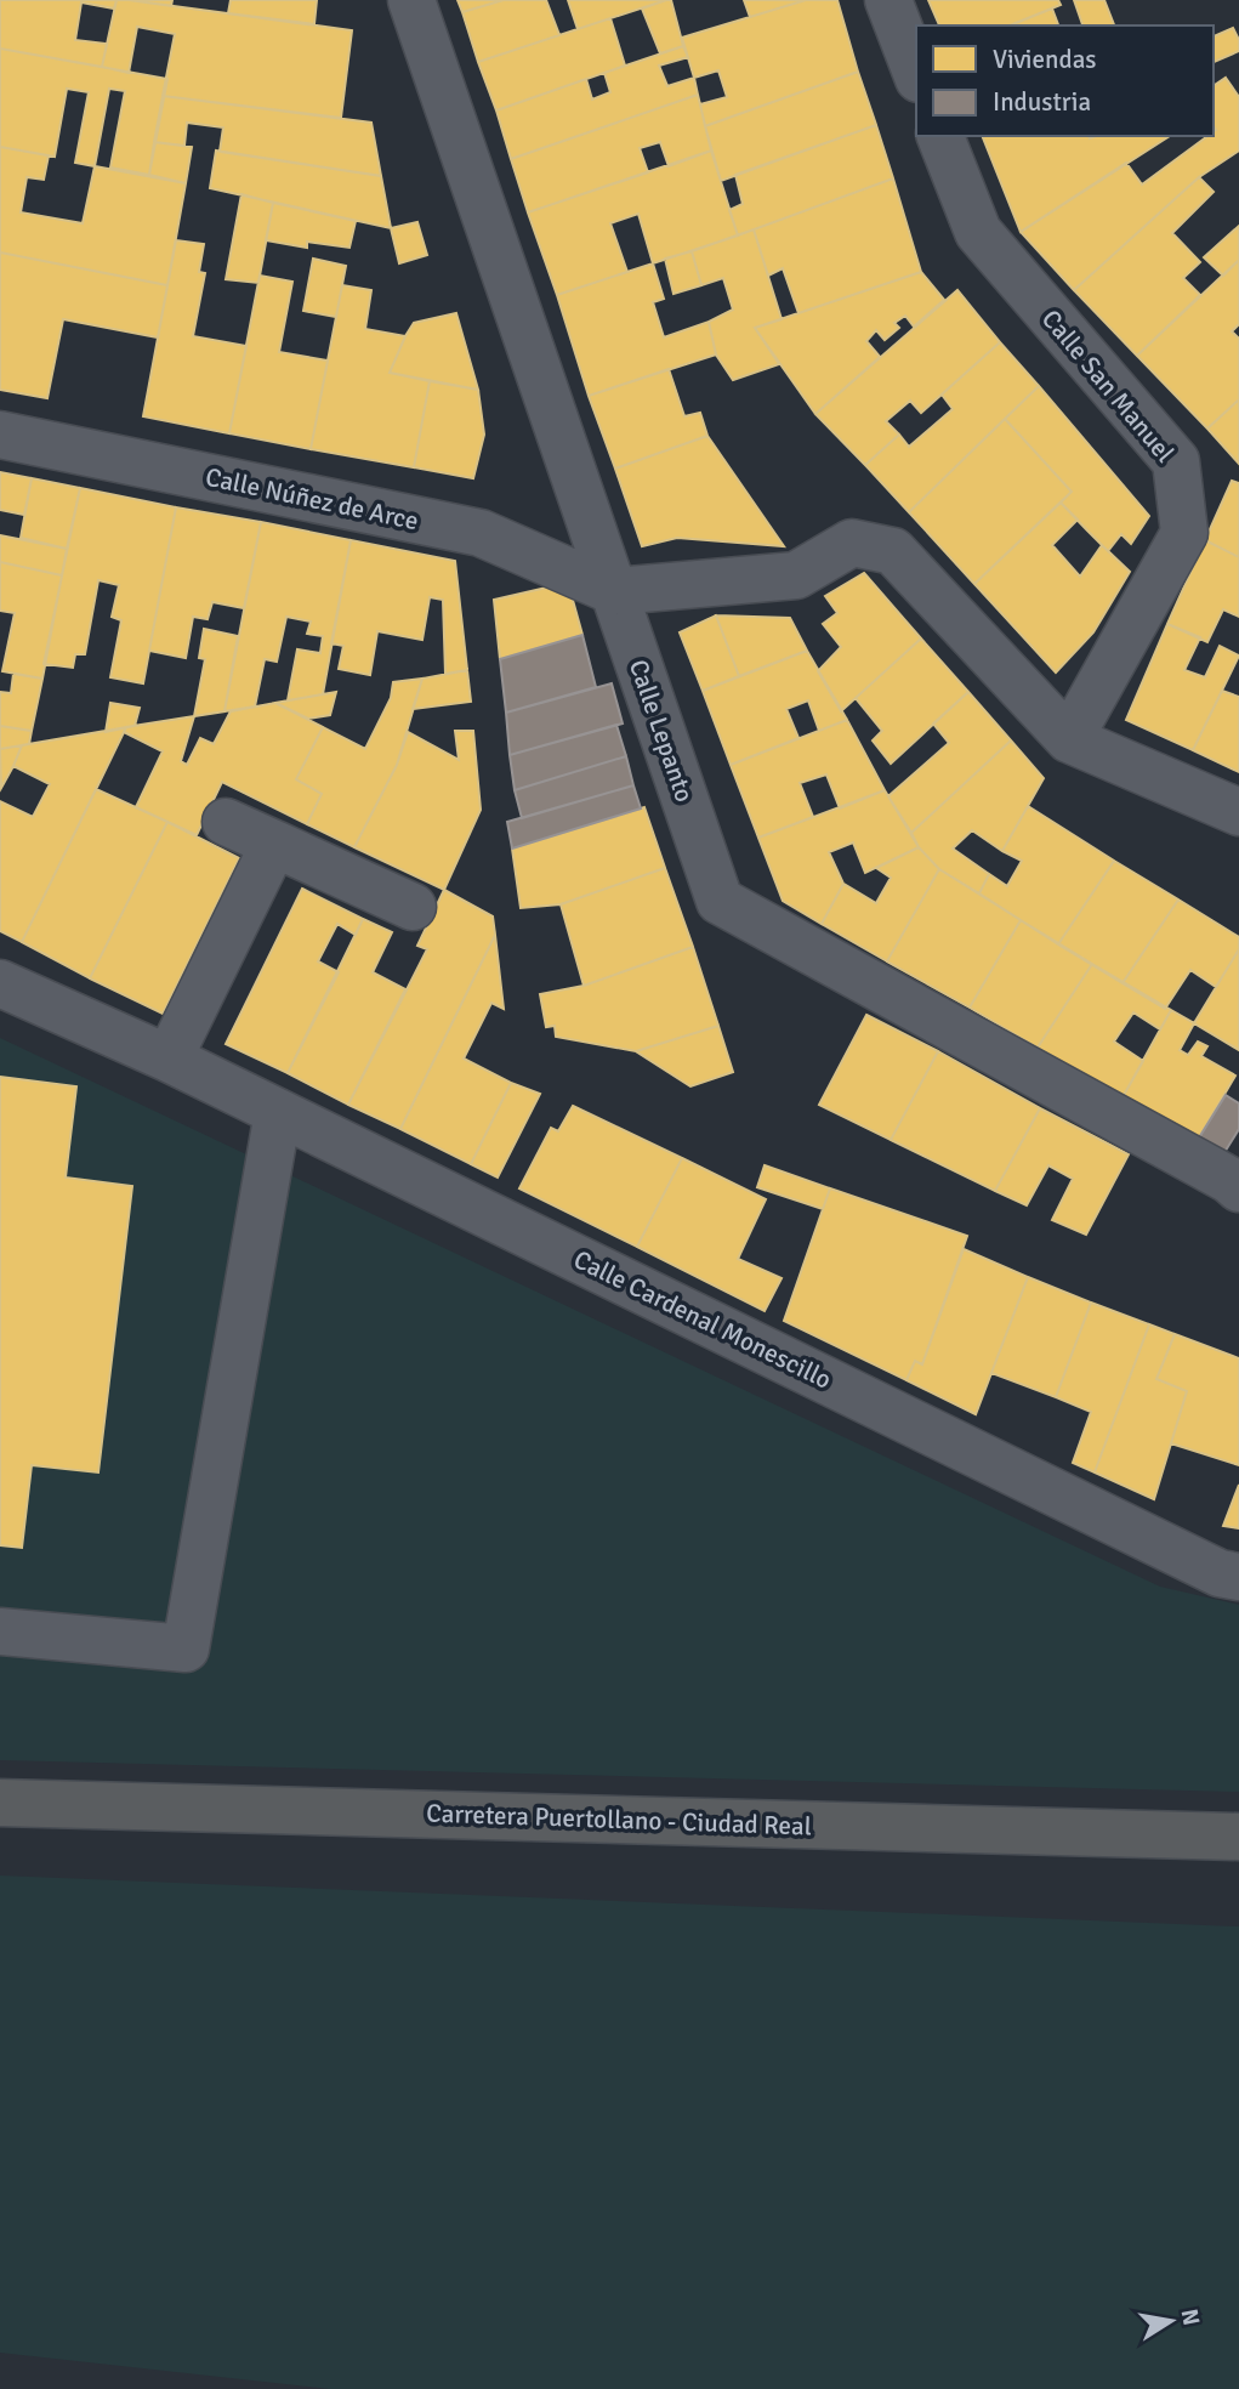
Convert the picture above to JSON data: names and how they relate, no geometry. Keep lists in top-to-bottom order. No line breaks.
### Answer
{"streets":{"highway":["Carretera Puertollano - Ciudad Real"],"street":["Calle San Manuel","Calle Núñez de Arce","Calle Lepanto","Calle Cardenal Monescillo"]},"crossings":[["Calle Núñez de Arce","Calle Lepanto"]],"legend":["Viviendas","Industria"],"north":"right"}
